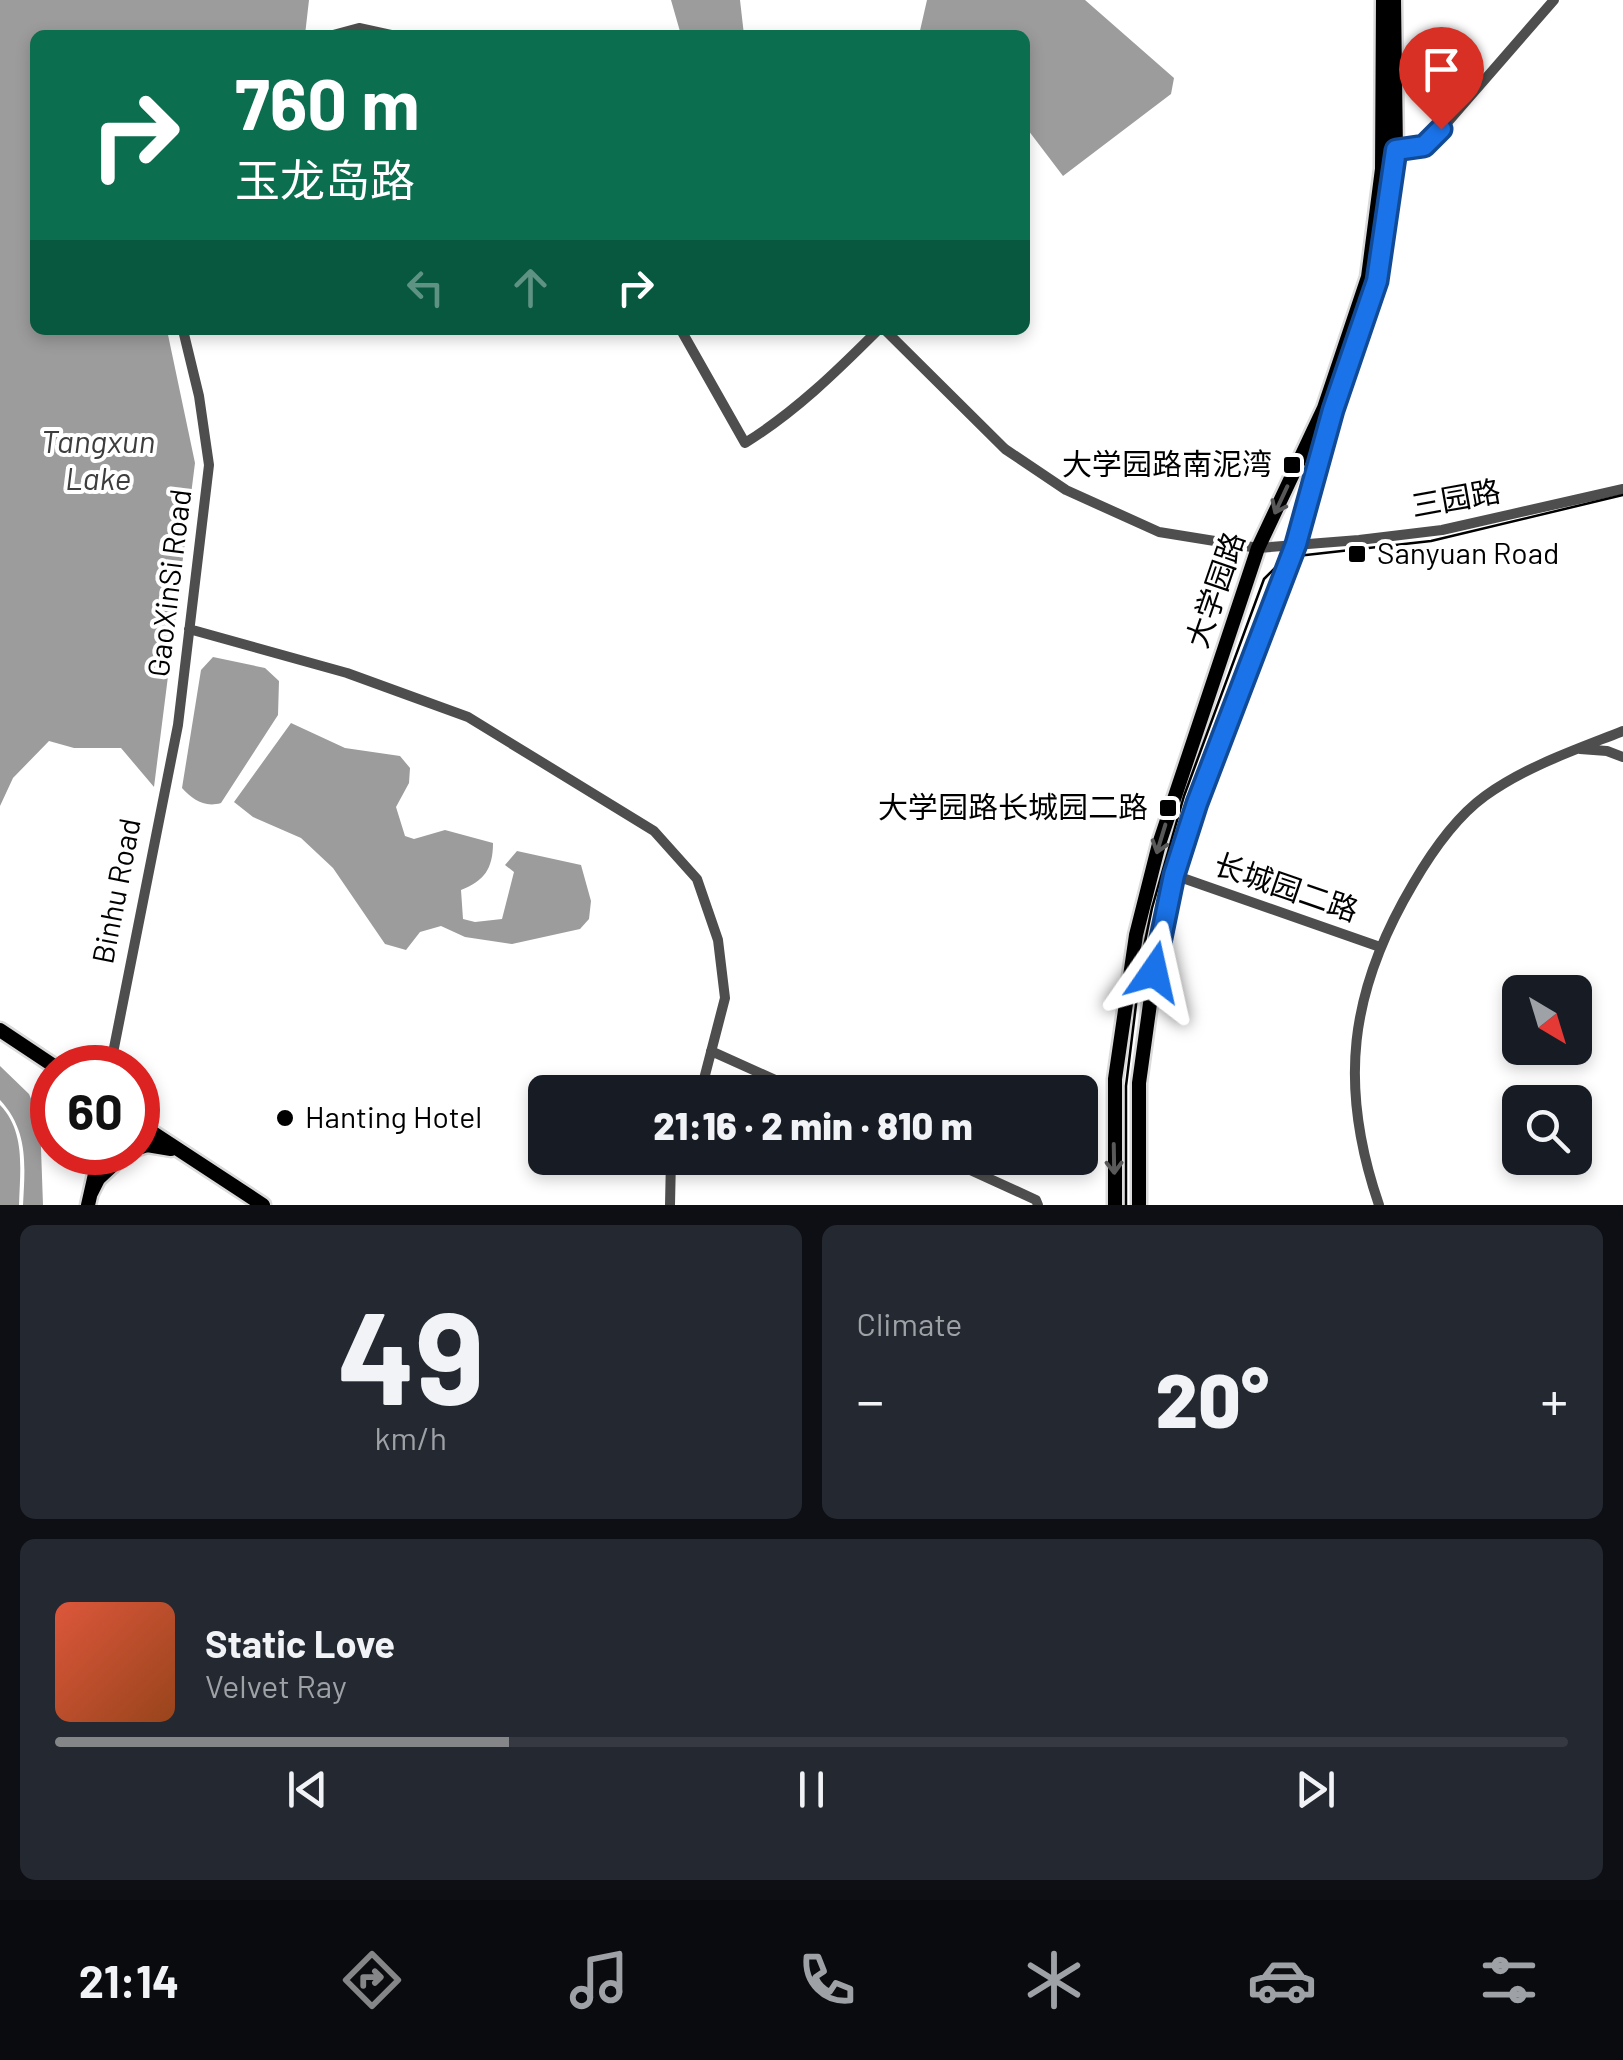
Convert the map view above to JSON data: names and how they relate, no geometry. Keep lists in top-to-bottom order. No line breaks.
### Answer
{"streets":{"main road":["大学园路"],"street":["三园路","GaoXinSi Road","长城园二路"]},"crossings":[["三园路","大学园路"],["大学园路","长城园二路"]],"water":["Tangxun Lake"],"places":{"transit":["大学园路南泥湾","Sanyuan Road","大学园路长城园二路"],"other":["Hanting Hotel"]},"north":"bottom right","page":{"turn":["760 m","玉龙岛路"],"limit":"60","trip":"21:16 · 2 min · 810 m","tile":[["49","km/h"],"Climate"],"heat":["−","20°","+"],"song":["Static Love","Velvet Ray"],"tabs":"21:14"}}
